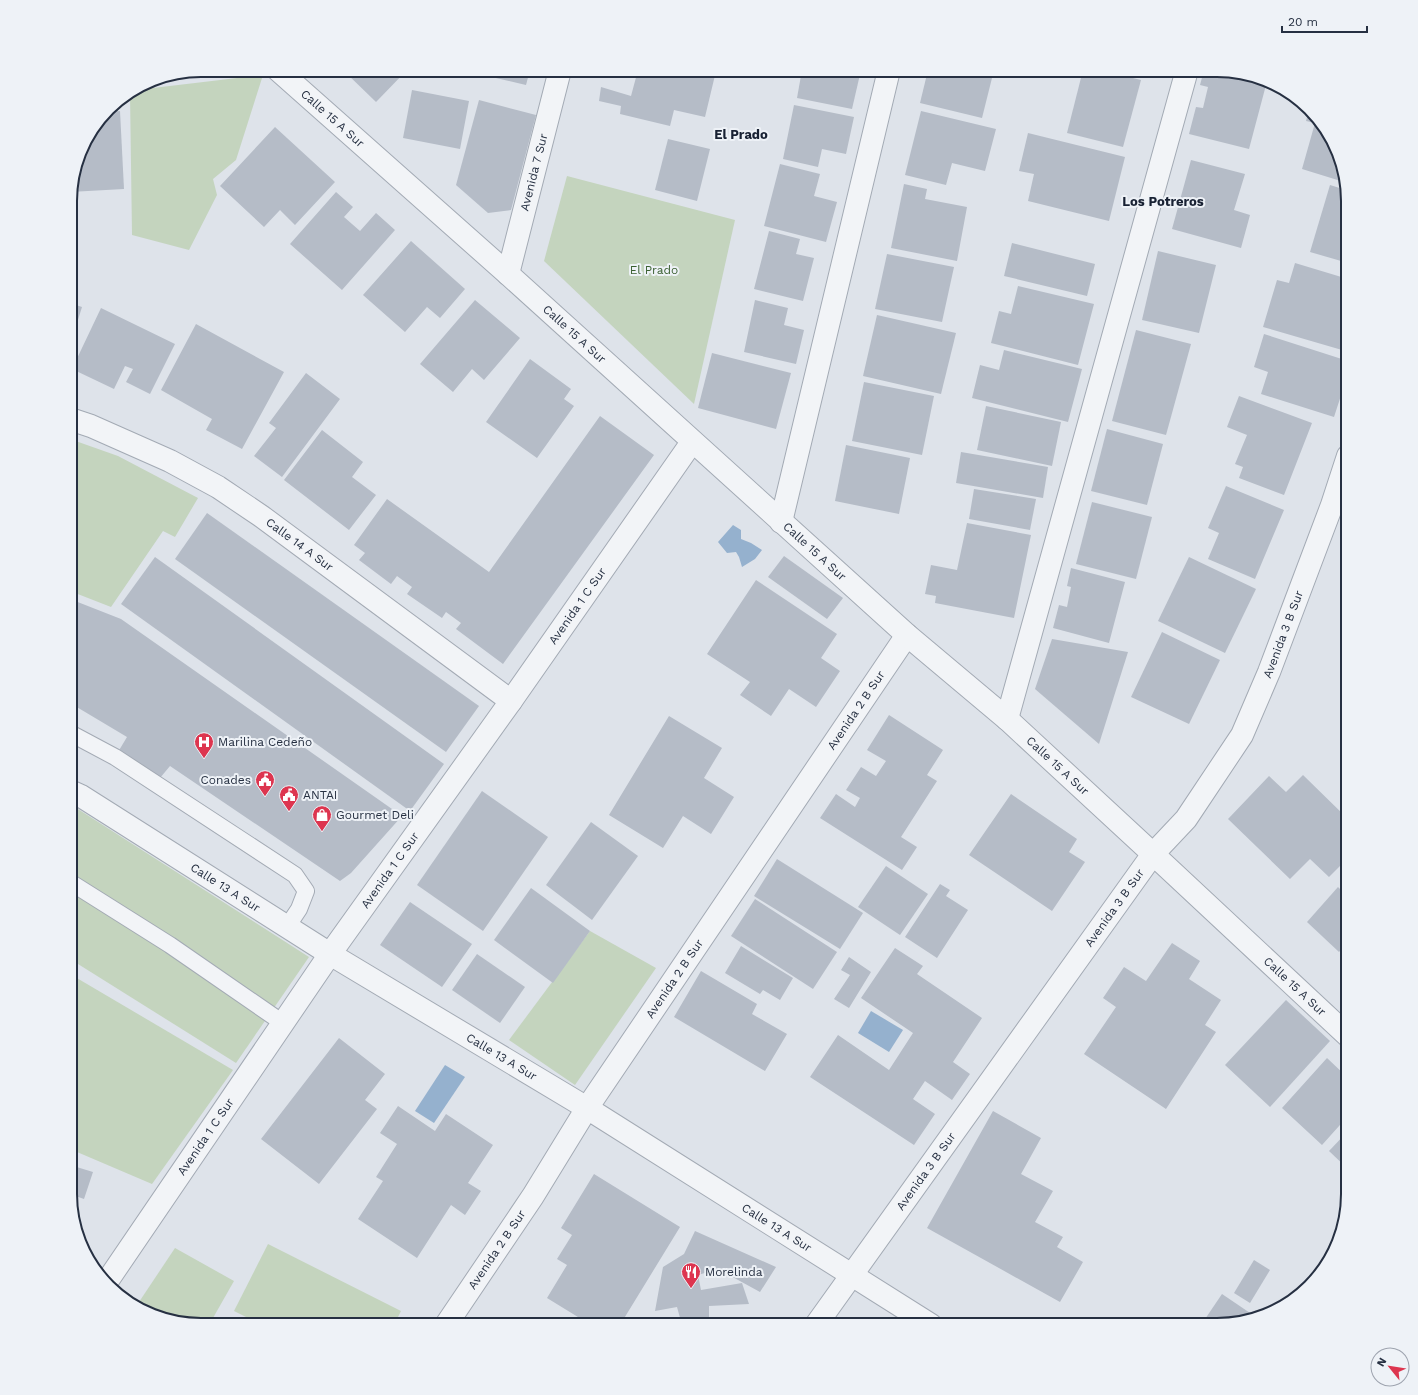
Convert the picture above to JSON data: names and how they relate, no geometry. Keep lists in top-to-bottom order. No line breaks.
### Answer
{"streets":{"street":["Calle 15 A Sur","Avenida 7 Sur","Calle 14 A Sur","Avenida 1 C Sur","Avenida 3 B Sur","Avenida 2 B Sur","Calle 13 A Sur"]},"crossings":[["Calle 15 A Sur","Avenida 7 Sur"],["Calle 15 A Sur","Avenida 1 C Sur"],["Calle 15 A Sur","Avenida 3 B Sur"],["Calle 15 A Sur","Avenida 2 B Sur"],["Calle 14 A Sur","Avenida 1 C Sur"],["Avenida 1 C Sur","Calle 13 A Sur"],["Avenida 3 B Sur","Calle 13 A Sur"],["Avenida 2 B Sur","Calle 13 A Sur"]],"districts":["El Prado","Los Potreros"],"parks":["El Prado"],"places":{"hospital":["Marilina Cedeño"],"public building":["Conades","ANTAI"],"shop":["Gourmet Deli"],"restaurant":["Morelinda"]},"scale_bar":"20 m","north":"top left"}
